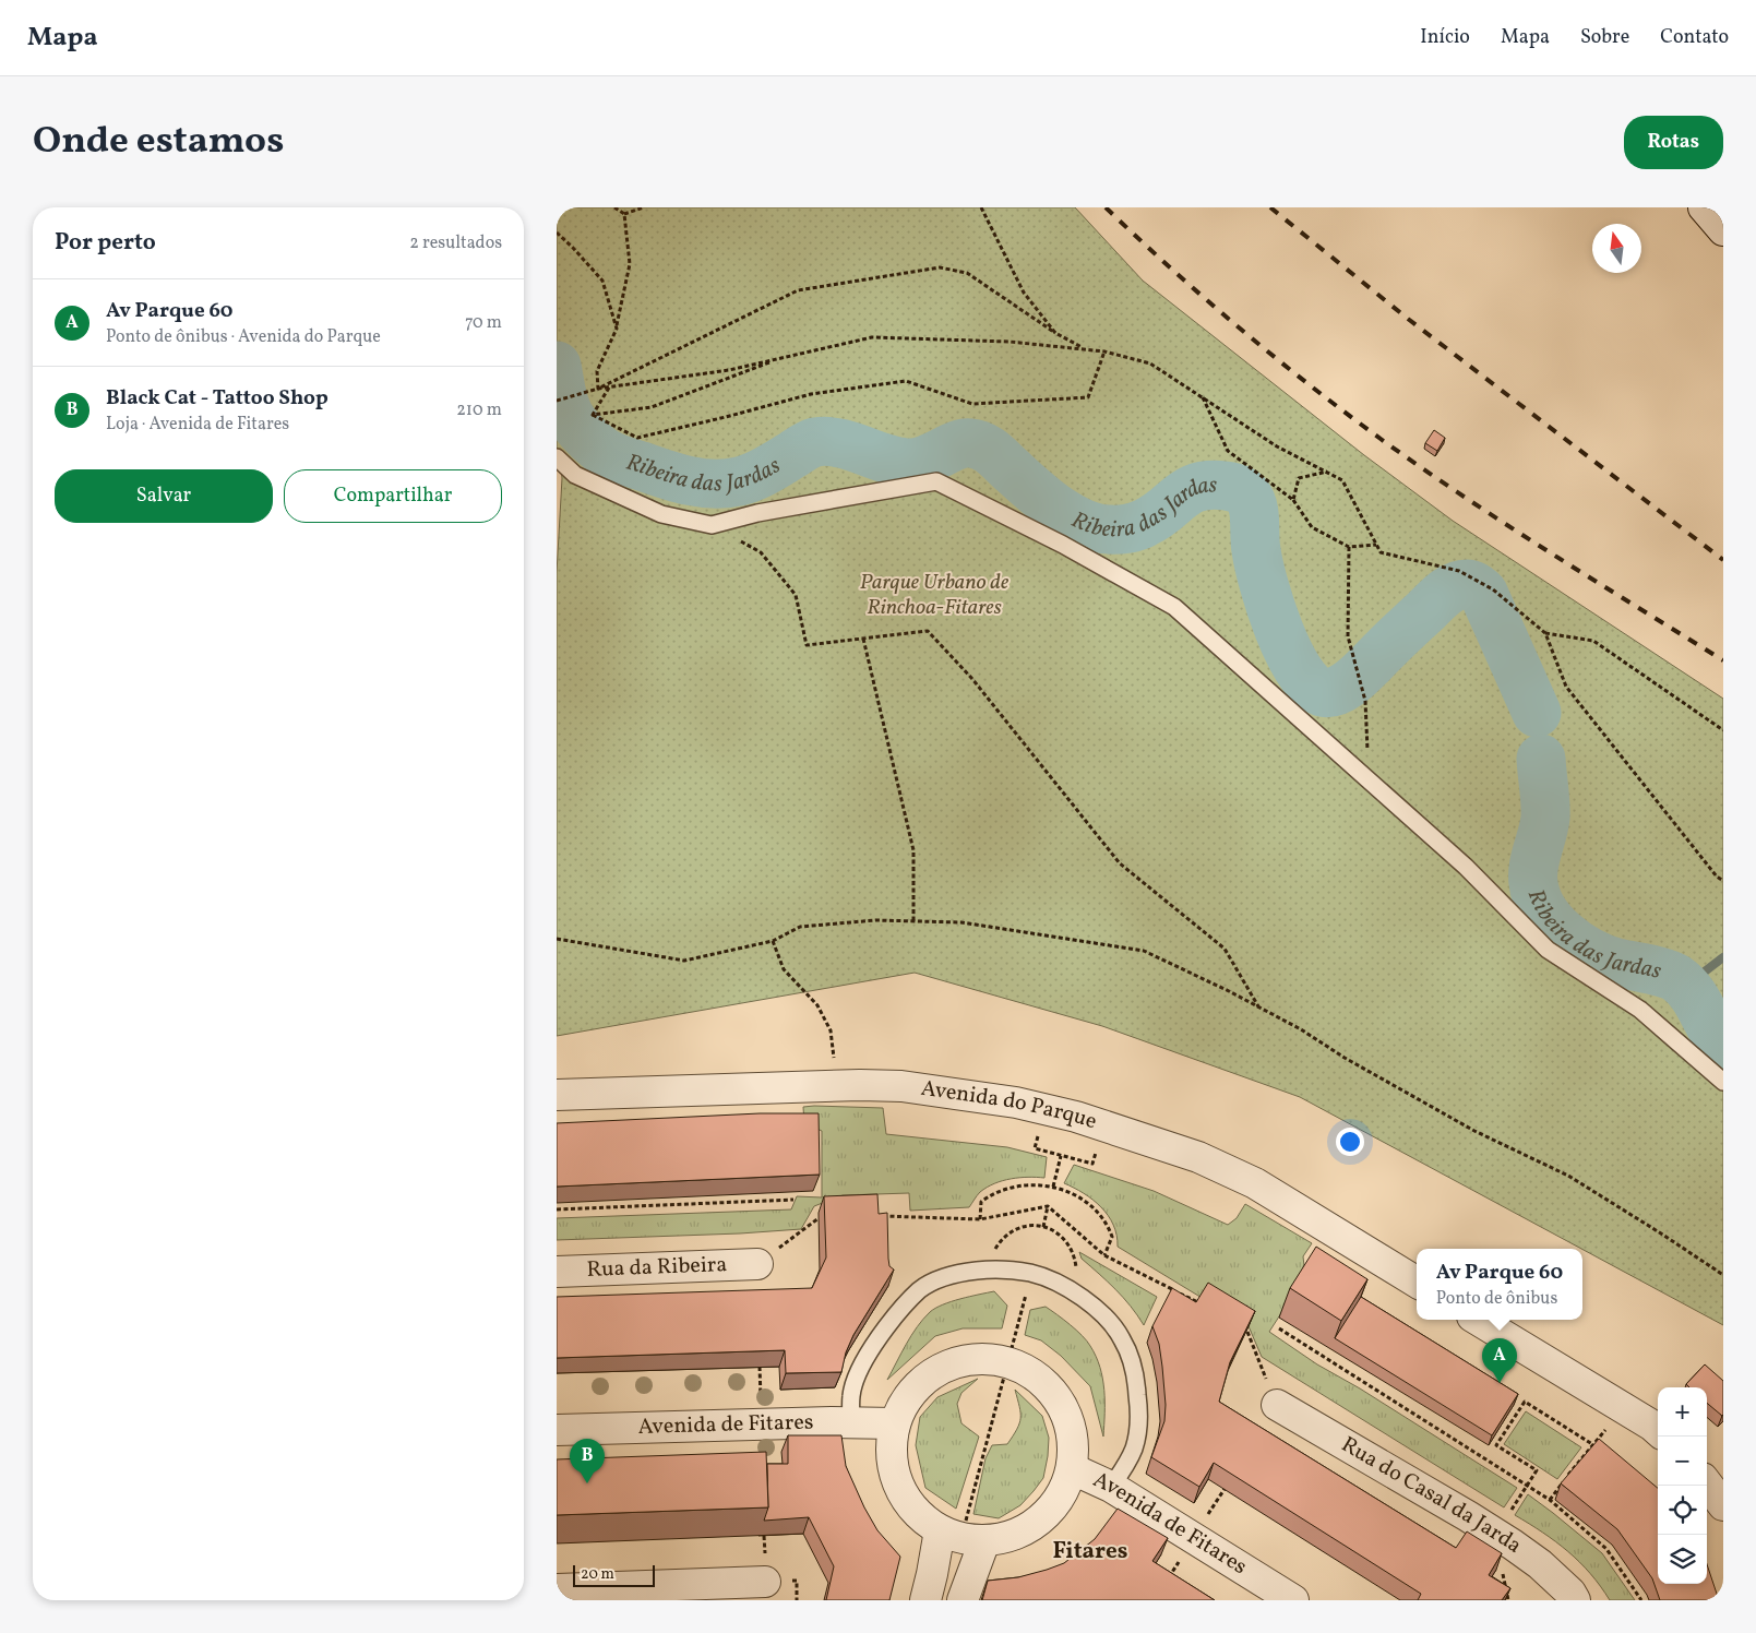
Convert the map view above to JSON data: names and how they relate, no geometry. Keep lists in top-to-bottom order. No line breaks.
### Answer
{"streets":{"street":["Avenida do Parque","Rua da Ribeira","Avenida de Fitares","Rua do Casal da Jarda"]},"districts":["Fitares"],"water":["Ribeira das Jardas"],"parks":["Parque Urbano de Rinchoa-Fitares"],"scale_bar":"20 m","north":"top","page":{"header":"Mapa","nav":["Início","Mapa","Sobre","Contato"],"title":"Onde estamos","buttons":["Rotas",["Salvar","Compartilhar"]],"heading":["Por perto","2 resultados"],"list":[{"mark":"A","name":"Av Parque 60","note":"Ponto de ônibus · Avenida do Parque","value":"70 m"},{"mark":"B","name":"Black Cat - Tattoo Shop","note":"Loja · Avenida de Fitares","value":"210 m"}],"popup":["Av Parque 60","Ponto de ônibus"],"pins":["A","B"],"map_buttons":["+","−"],"scale":"20 m"}}
